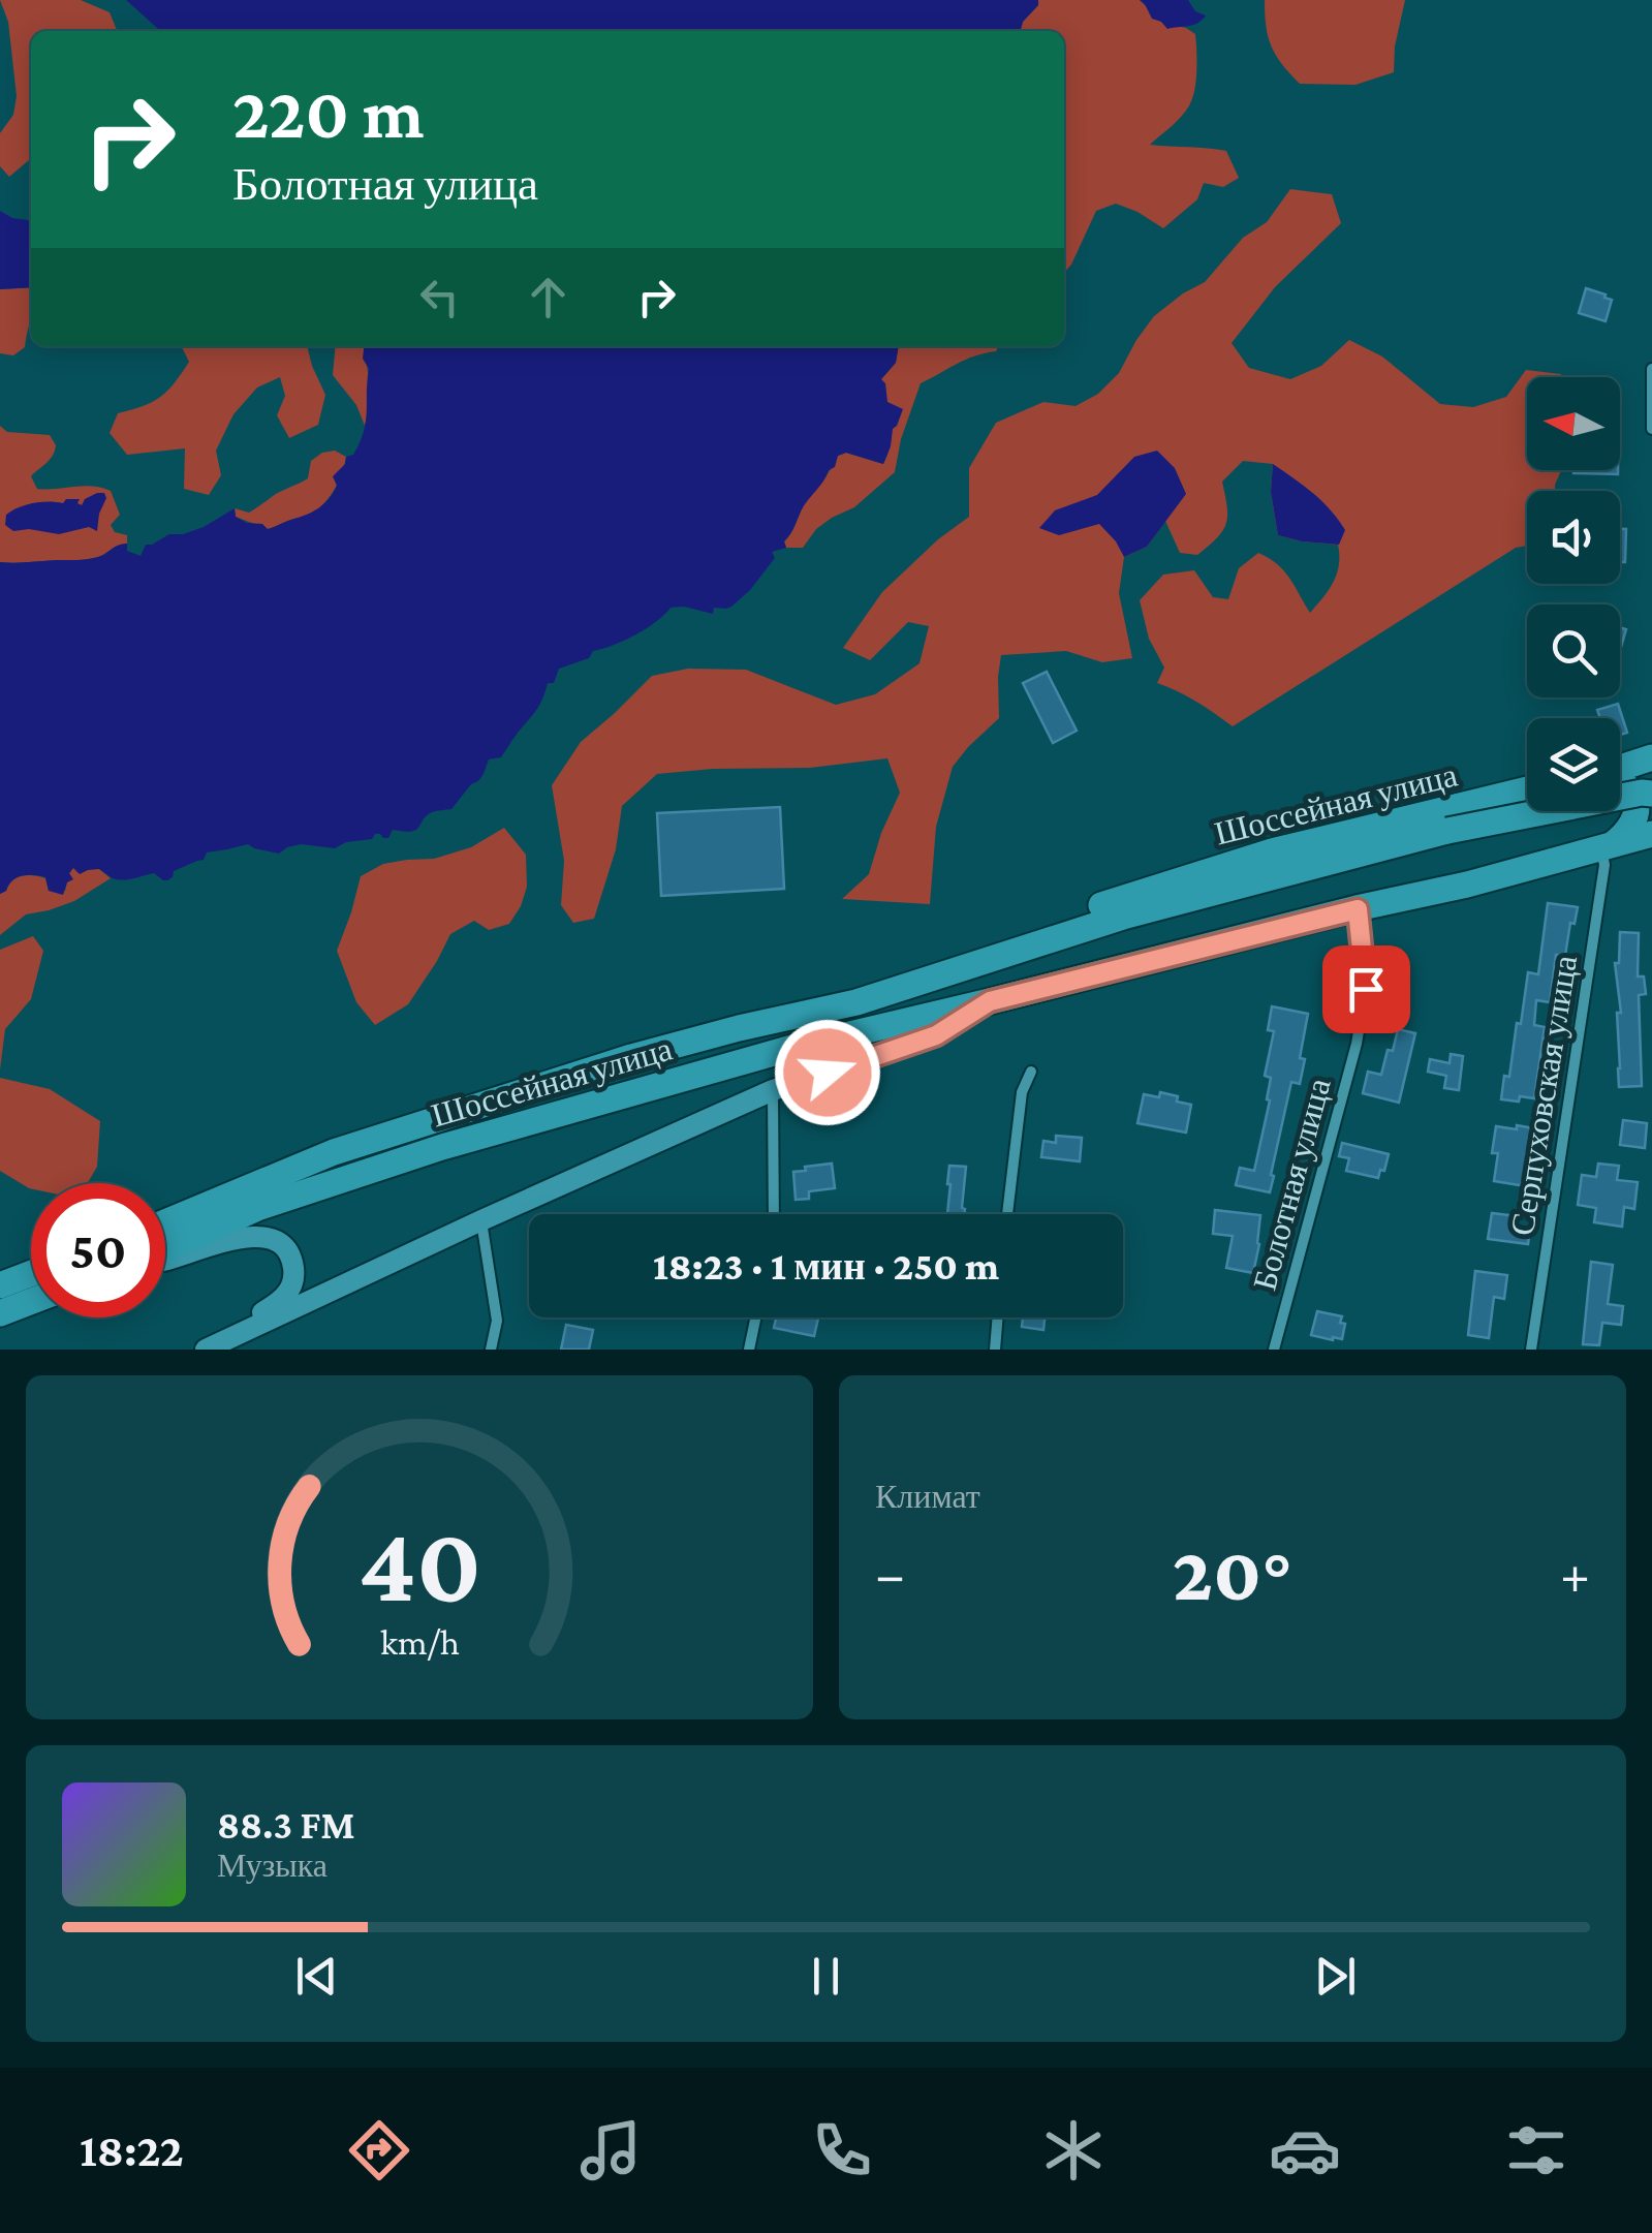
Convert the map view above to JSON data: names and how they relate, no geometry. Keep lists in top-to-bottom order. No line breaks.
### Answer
{"streets":{"main road":["Шоссейная улица"],"street":["Серпуховская улица","Болотная улица"]},"crossings":[["Шоссейная улица","Серпуховская улица"],["Шоссейная улица","Болотная улица"]],"north":"left","page":{"turn":["220 m","Болотная улица"],"limit":"50","trip":"18:23 · 1 мин · 250 m","tile":"Климат","heat":["−","20°","+"],"song":["88.3 FM","Музыка"],"tabs":"18:22","gauge":["40","km/h"]}}
